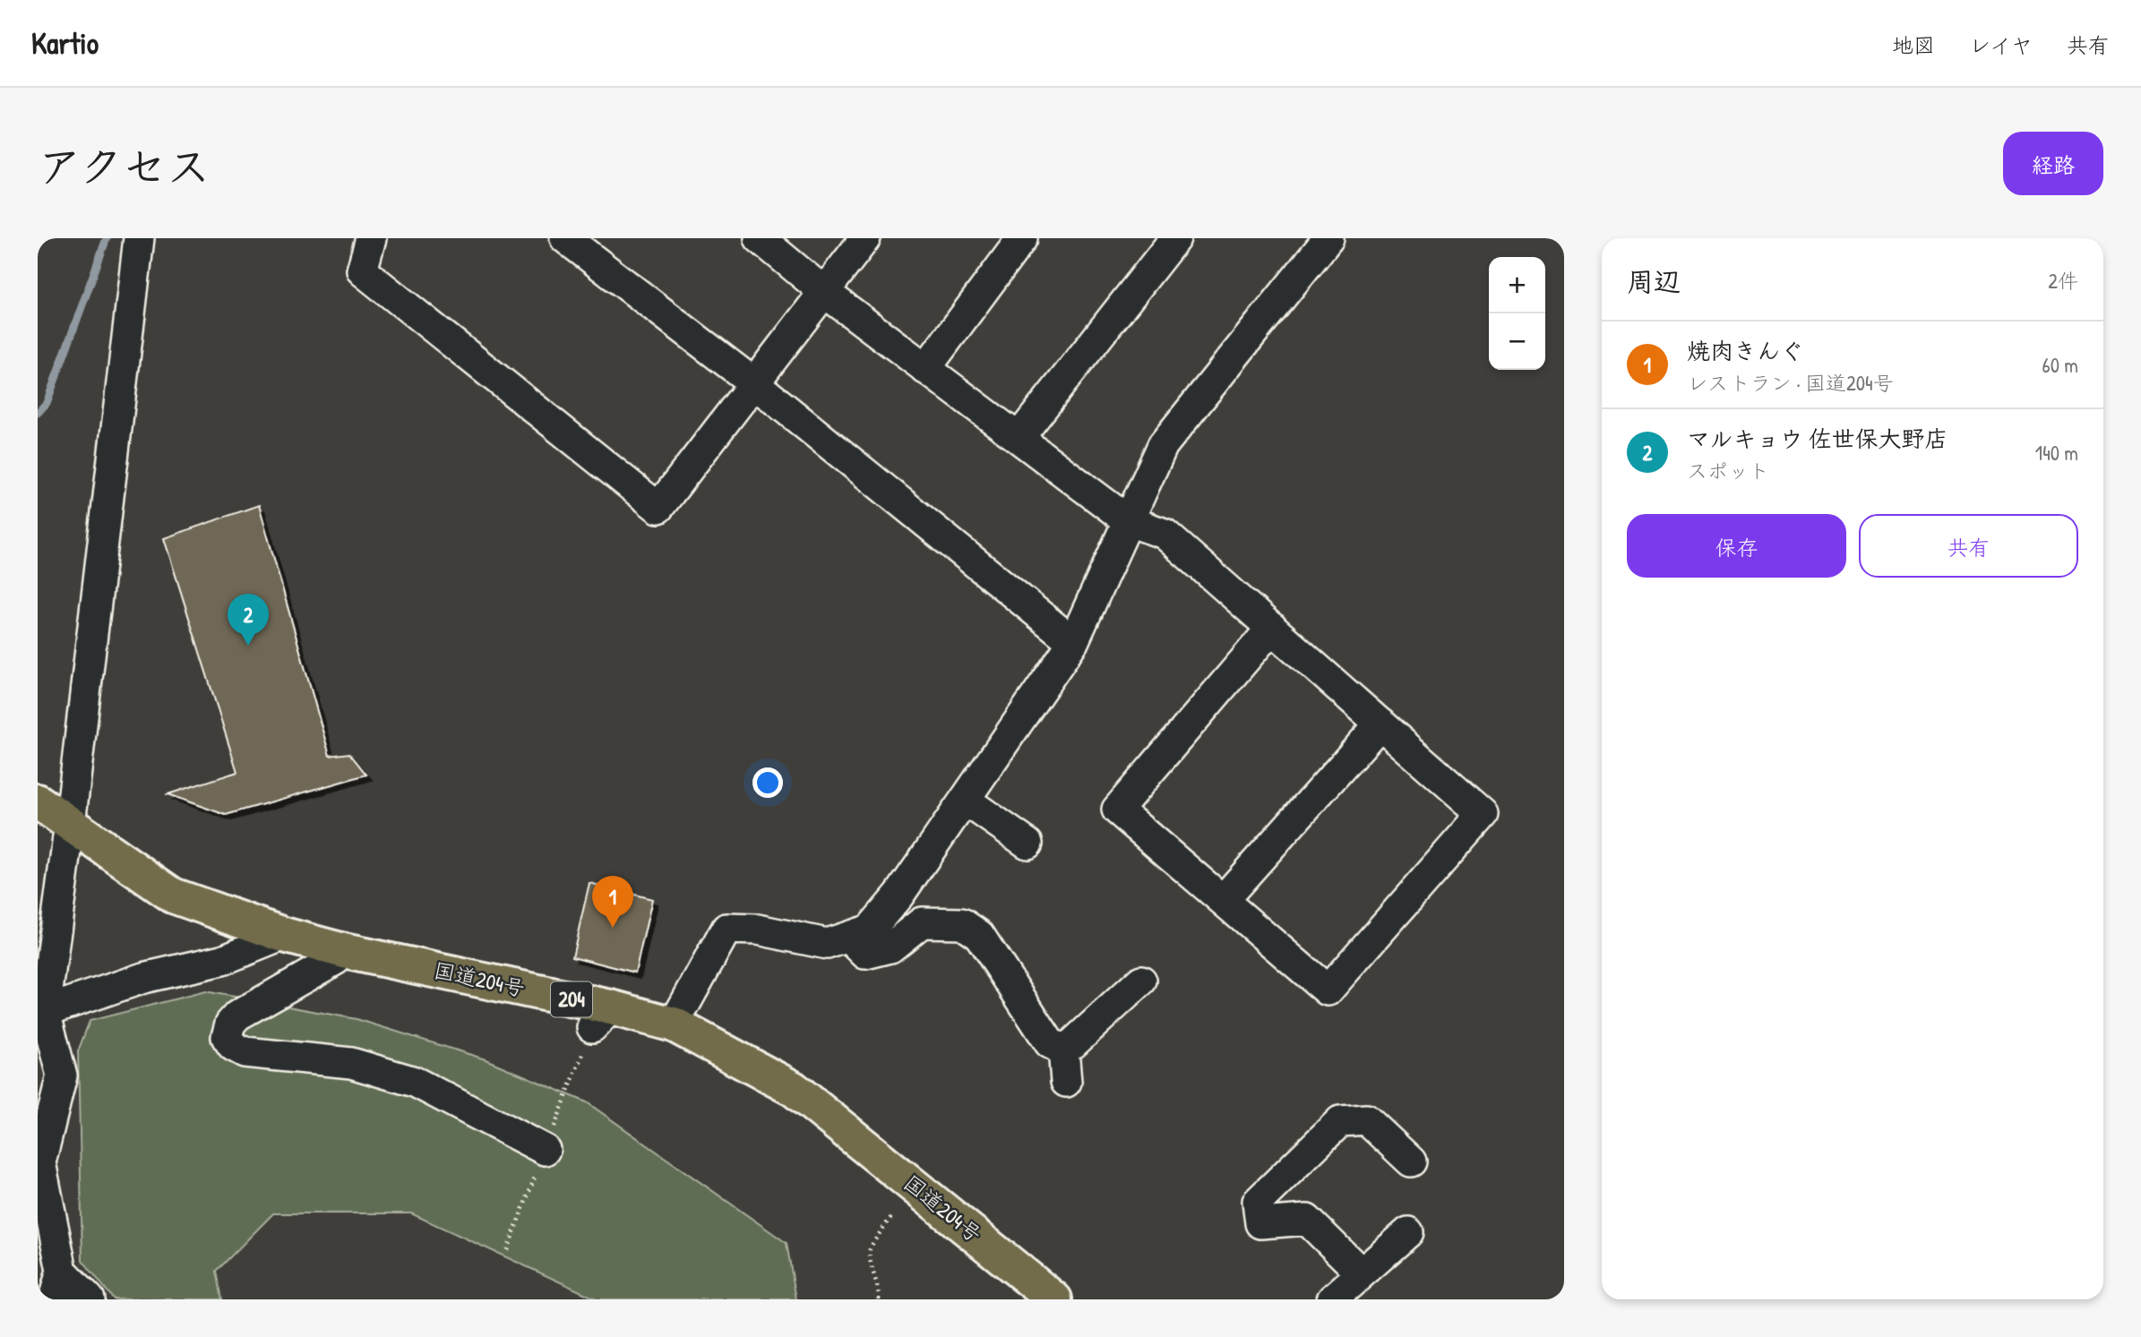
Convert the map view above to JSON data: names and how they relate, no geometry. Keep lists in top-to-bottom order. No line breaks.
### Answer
{"streets":{"highway":["国道204号","204"]},"page":{"header":"Kartio","nav":["地図","レイヤ","共有"],"title":"アクセス","buttons":["経路",["保存","共有"]],"heading":["周辺","2件"],"map_buttons":["+","−"],"list":[{"mark":"1","name":"焼肉きんぐ","note":"レストラン · 国道204号","value":"60 m"},{"mark":"2","name":"マルキョウ 佐世保大野店","note":"スポット","value":"140 m"}],"pins":["2","1"]}}
